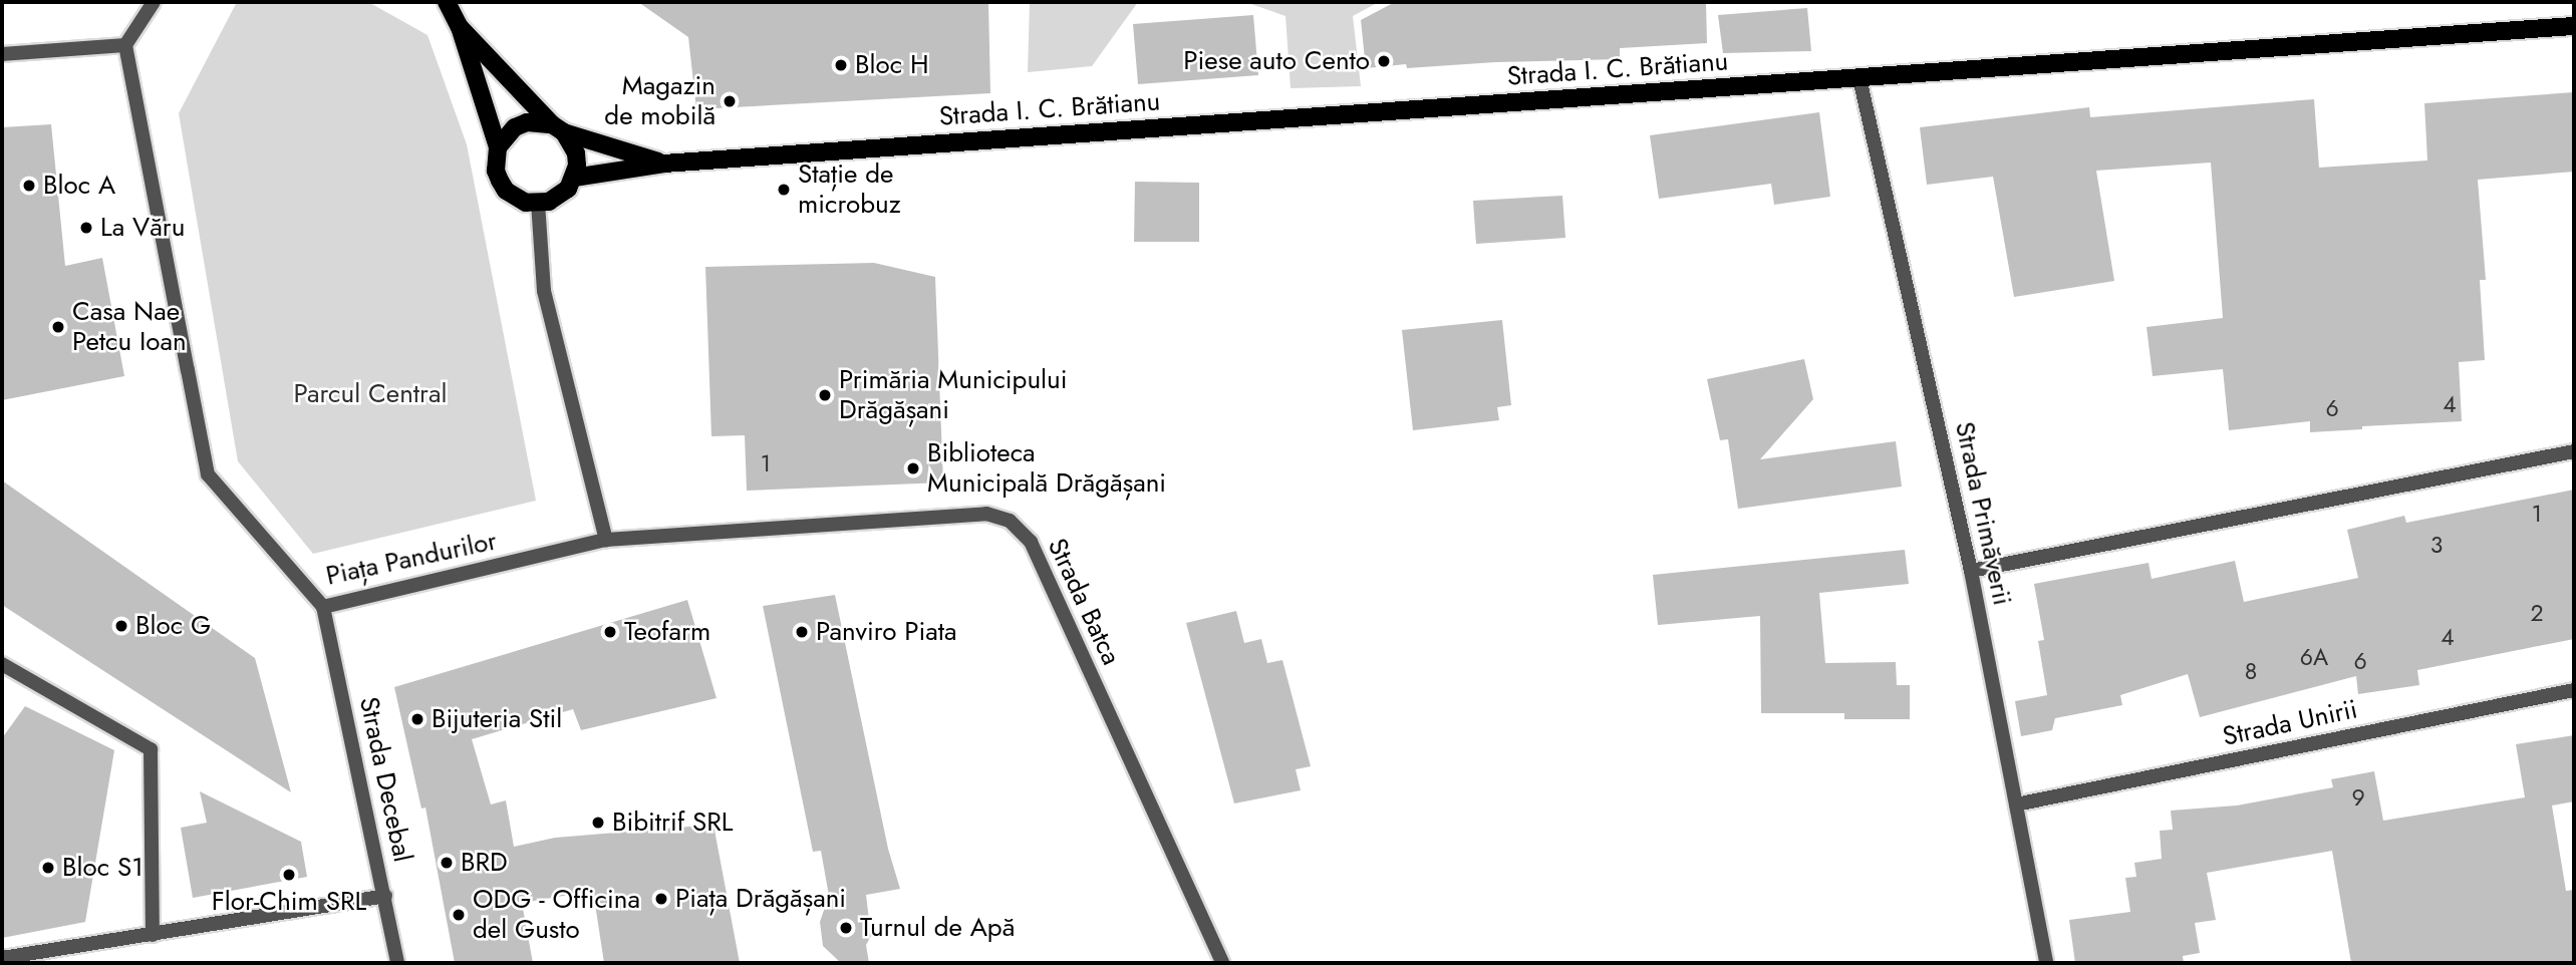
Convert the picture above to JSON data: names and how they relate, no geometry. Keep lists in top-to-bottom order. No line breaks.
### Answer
{"streets":{"main road":["Strada I. C. Brătianu"],"street":["Strada Primăverii","Piața Pandurilor","Strada Batca","Strada Unirii","Strada Decebal"]},"crossings":[["Strada I. C. Brătianu","Strada Primăverii"],["Strada Primăverii","Strada Unirii"],["Piața Pandurilor","Strada Batca"],["Piața Pandurilor","Strada Decebal"]],"parks":["Parcul Central"],"places":["Piese auto Cento","Bloc H","Magazin de mobilă","Bloc A","Stație de microbuz","La Văru","Casa Nae Petcu Ioan","Primăria Municipului Drăgășani","Biblioteca Municipală Drăgășani","Bloc G","Teofarm","Panviro Piata","Bijuteria Stil","Bibitrif SRL","BRD","Bloc S1","Flor-Chim SRL","Piața Drăgășani","ODG - Officina del Gusto","Turnul de Apă"],"house_numbers":["4","6","1","1","3","2","4","6A","6","8","9"]}
